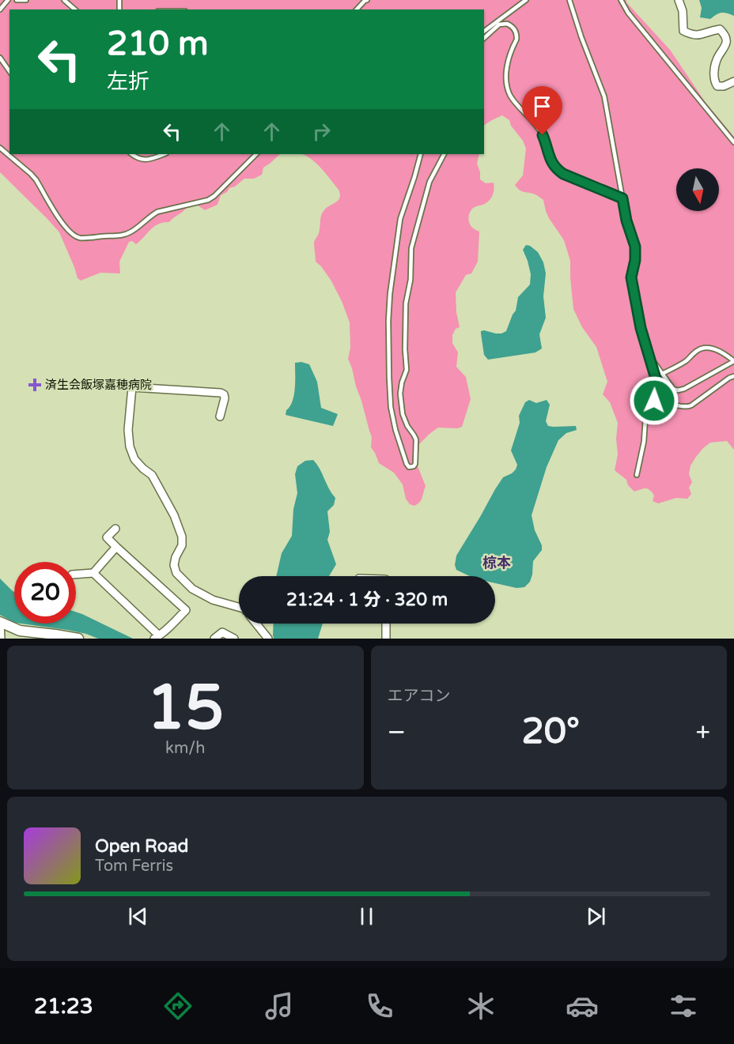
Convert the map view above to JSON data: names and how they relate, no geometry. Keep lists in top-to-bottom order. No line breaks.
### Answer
{"districts":["椋本"],"places":{"health":["済生会飯塚嘉穂病院"]},"north":"bottom","page":{"turn":["210 m","左折"],"limit":"20","trip":"21:24 · 1 分 · 320 m","tile":[["15","km/h"],"エアコン"],"heat":["−","20°","+"],"song":["Open Road","Tom Ferris"],"tabs":"21:23"}}
